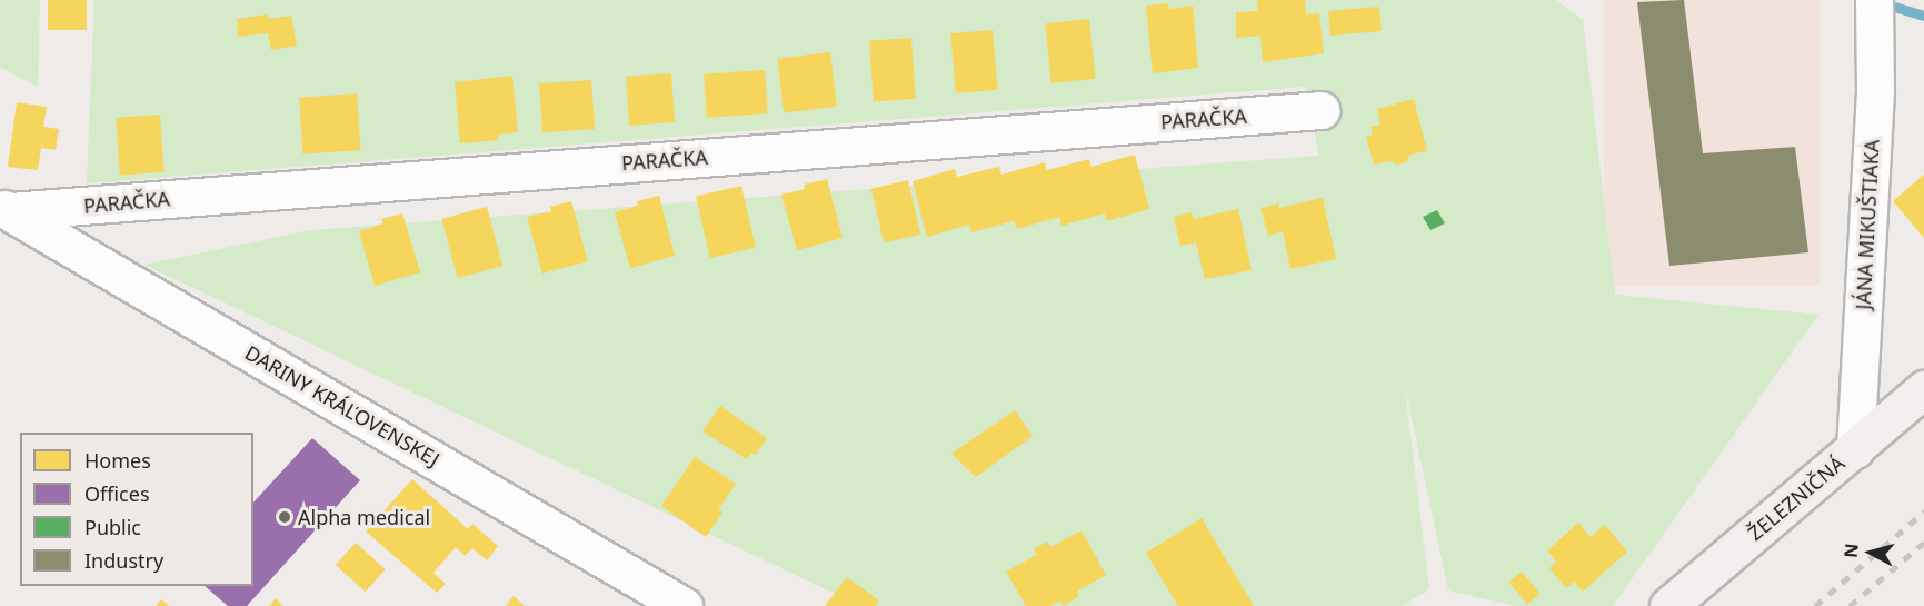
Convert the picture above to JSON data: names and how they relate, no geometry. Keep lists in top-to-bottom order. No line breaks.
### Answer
{"streets":{"street":["PARAČKA","JÁNA MIKUŠTIAKA","DARINY KRÁĽOVENSKEJ","ŽELEZNIČNÁ"]},"crossings":[["PARAČKA","DARINY KRÁĽOVENSKEJ"],["JÁNA MIKUŠTIAKA","ŽELEZNIČNÁ"]],"places":["Alpha medical"],"legend":["Homes","Offices","Public","Industry"],"north":"left"}
